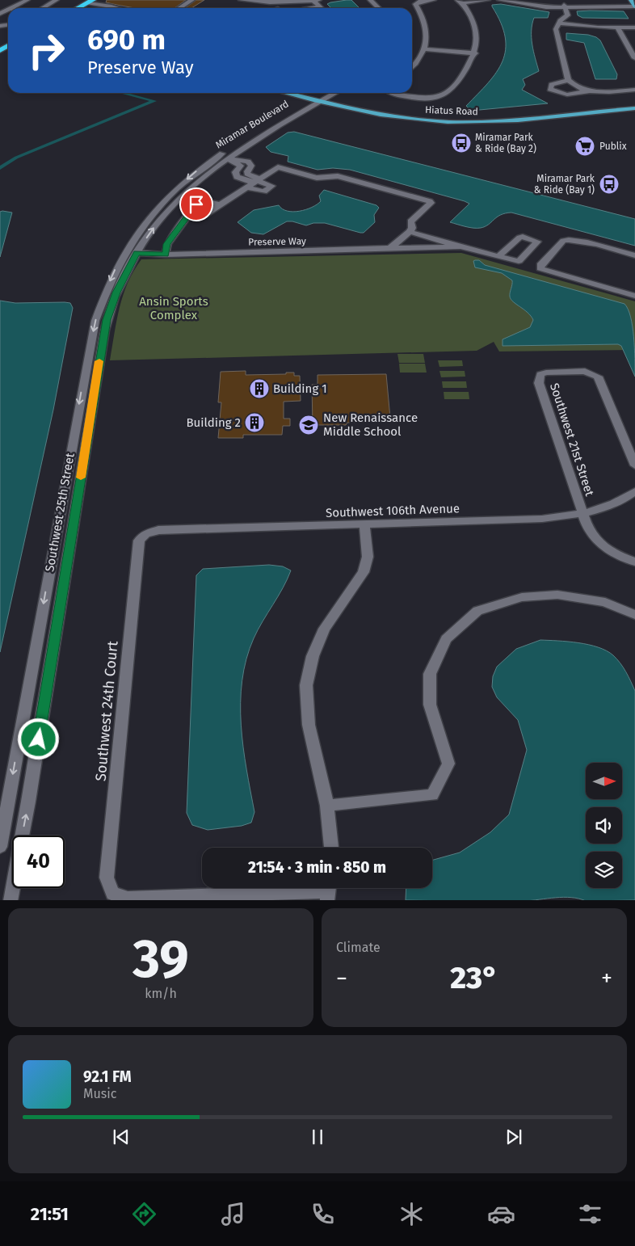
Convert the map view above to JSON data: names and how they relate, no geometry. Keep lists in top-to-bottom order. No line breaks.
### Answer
{"streets":{"main road":["Hiatus Road"],"street":["Miramar Boulevard","Preserve Way","Southwest 21st Street","Southwest 106th Avenue","Southwest 25th Street","Southwest 24th Court"]},"crossings":[["Hiatus Road","Miramar Boulevard"],["Miramar Boulevard","Southwest 25th Street"],["Preserve Way","Southwest 25th Street"],["Southwest 21st Street","Southwest 106th Avenue"],["Southwest 106th Avenue","Southwest 24th Court"]],"parks":["Ansin Sports Complex"],"places":{"bus stop":["Miramar Park & Ride (Bay 2)","Miramar Park & Ride (Bay 1)"],"supermarket":["Publix"],"building":["Building 1","Building 2"],"school or university":["New Renaissance Middle School"]},"north":"right","page":{"turn":["690 m","Preserve Way"],"limit":"40","trip":"21:54 · 3 min · 850 m","tile":[["39","km/h"],"Climate"],"heat":["−","23°","+"],"song":["92.1 FM","Music"],"tabs":"21:51"}}
